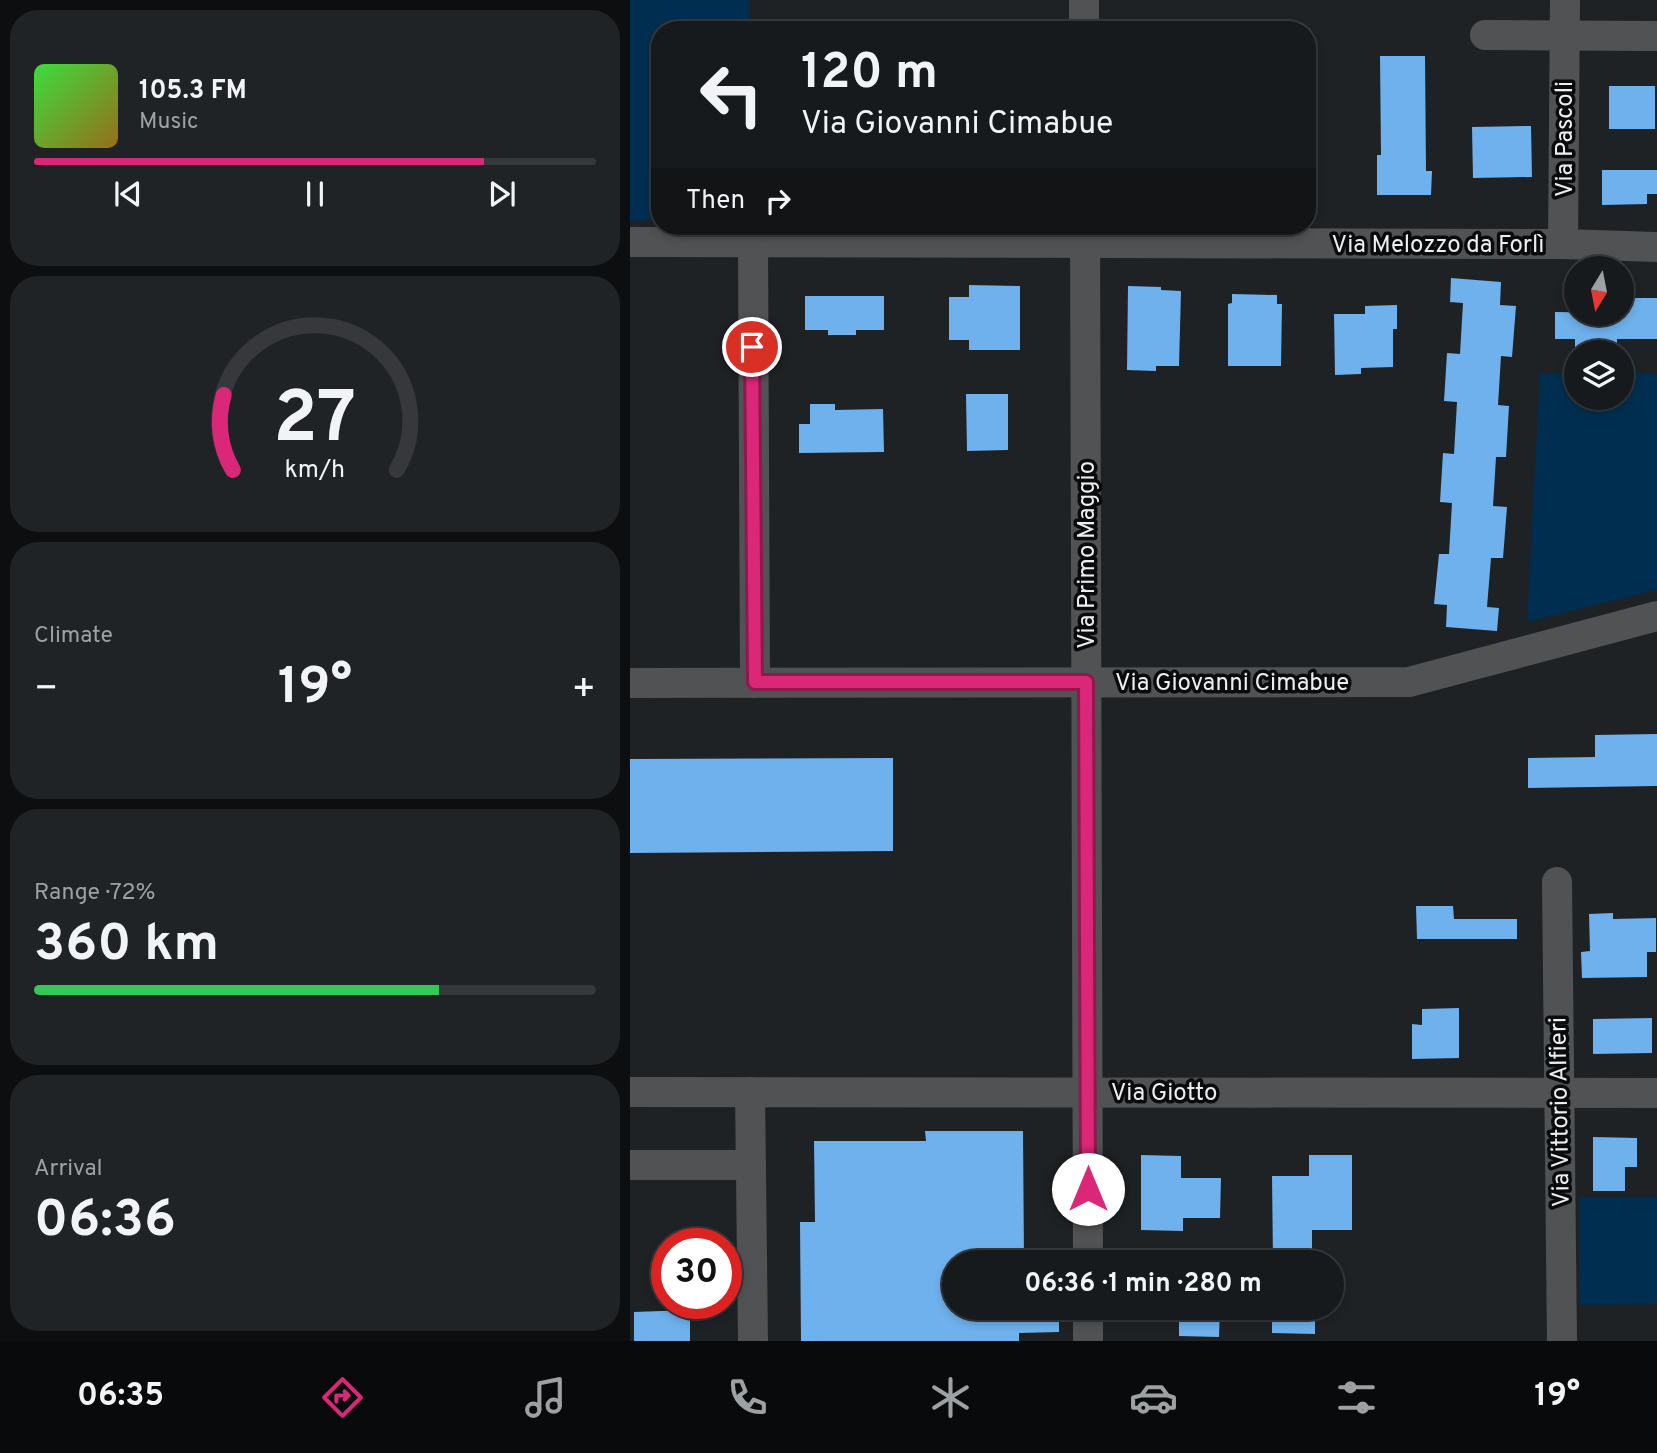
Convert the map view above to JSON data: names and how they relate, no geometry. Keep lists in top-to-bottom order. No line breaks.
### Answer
{"streets":{"street":["Via Pascoli","Via Melozzo da Forlì","Via Primo Maggio","Via Giovanni Cimabue","Via Giotto","Via Vittorio Alfieri"]},"crossings":[["Via Pascoli","Via Melozzo da Forlì"],["Via Melozzo da Forlì","Via Primo Maggio"],["Via Primo Maggio","Via Giovanni Cimabue"],["Via Primo Maggio","Via Giotto"],["Via Giotto","Via Vittorio Alfieri"]],"north":"bottom","page":{"turn":["120 m","Via Giovanni Cimabue"],"song":["105.3 FM","Music"],"then":"Then","tile":["Climate",["Range · 72%","360 km"],["Arrival","06:36"]],"heat":["−","19°","+"],"limit":"30","trip":"06:36 · 1 min · 280 m","tabs":["06:35","19°"],"gauge":["27","km/h"]}}
